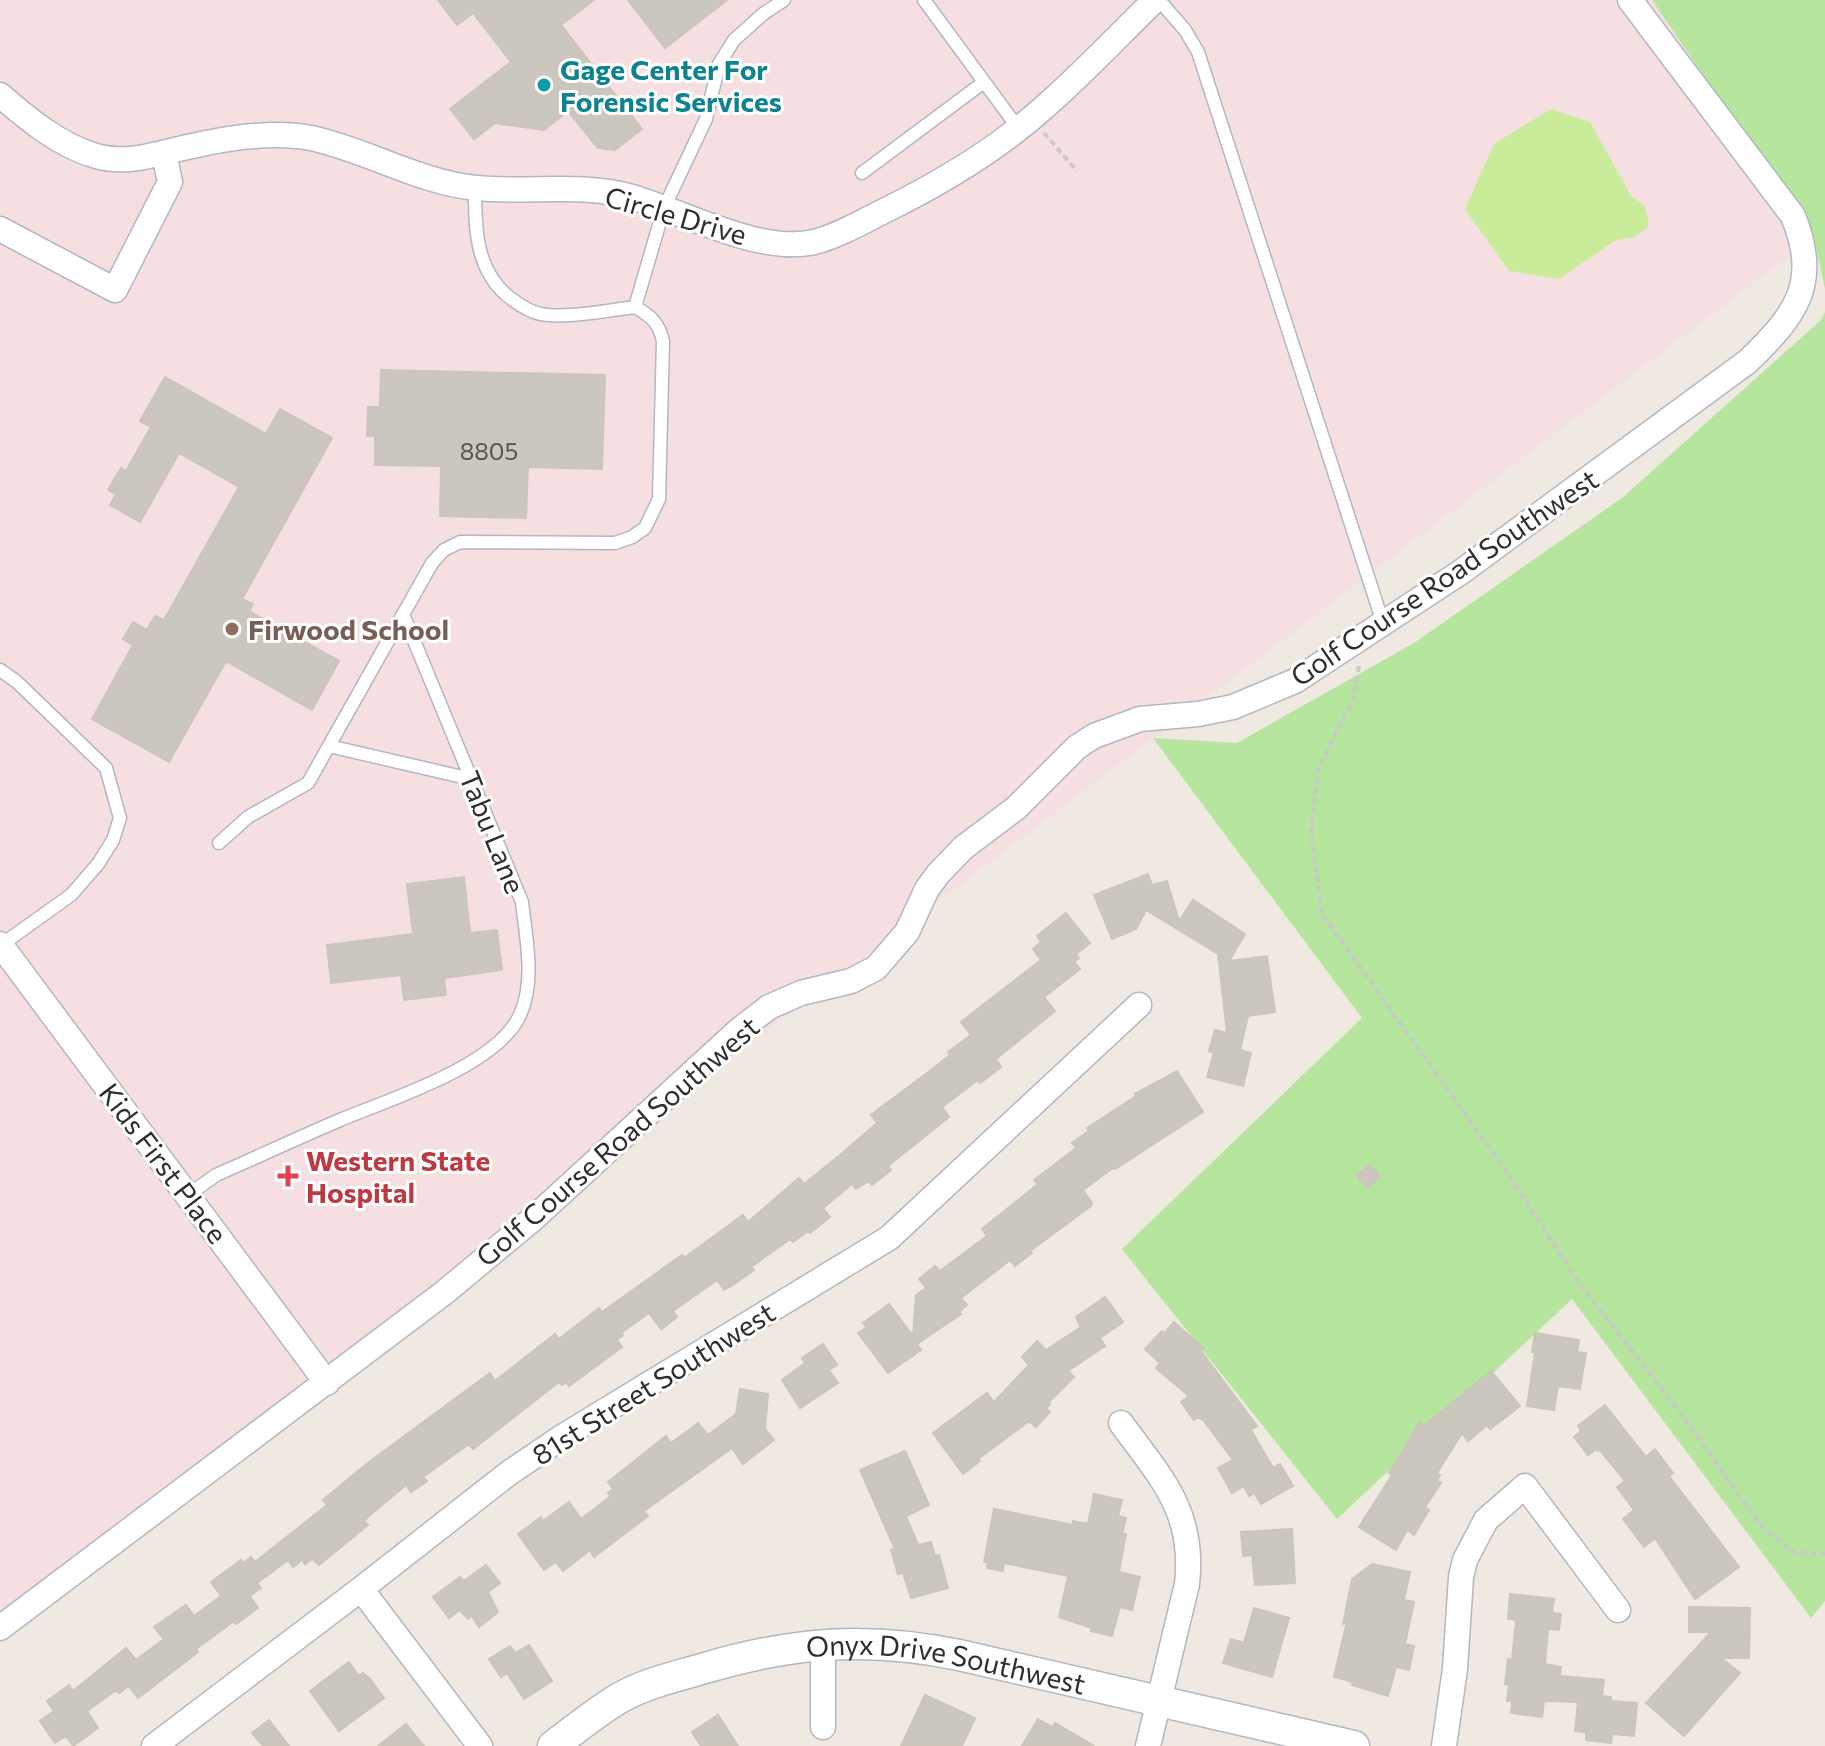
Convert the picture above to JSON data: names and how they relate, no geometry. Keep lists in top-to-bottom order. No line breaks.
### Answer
{"streets":{"street":["Circle Drive","Golf Course Road Southwest","Kids First Place","81st Street Southwest","Onyx Drive Southwest"],"lane":["Tabu Lane"]},"crossings":[["Golf Course Road Southwest","Kids First Place"],["Tabu Lane","Kids First Place"]],"places":{"other":["Gage Center For Forensic Services","Firwood School"],"health":["Western State Hospital"]},"house_numbers":["8805"]}
